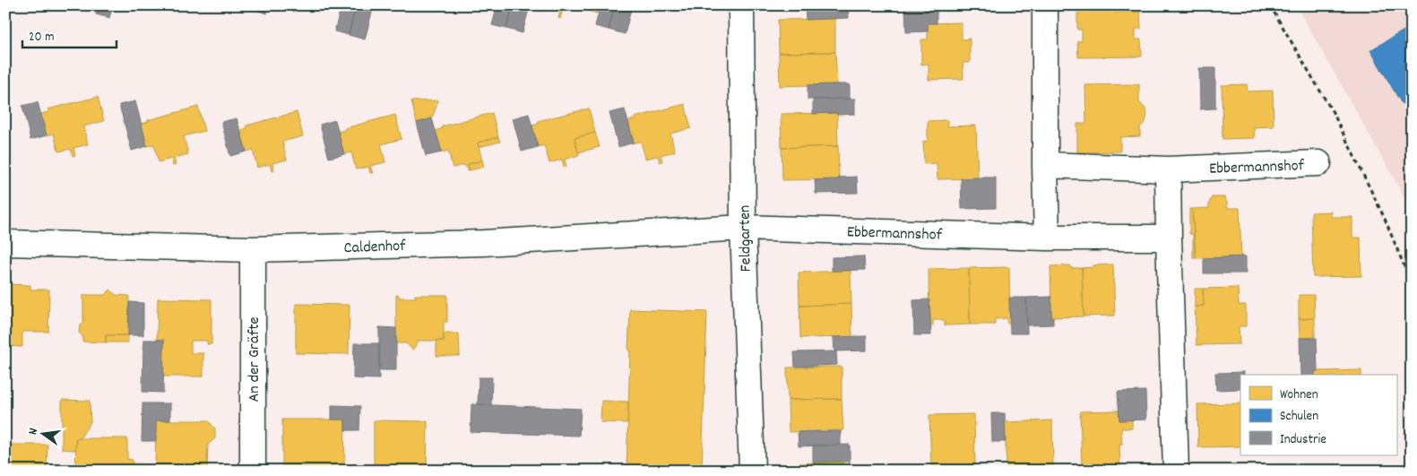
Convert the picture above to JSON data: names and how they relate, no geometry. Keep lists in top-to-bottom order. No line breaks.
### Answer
{"streets":{"street":["Ebbermannshof","Feldgarten","Caldenhof","An der Gräfte"]},"crossings":[["Ebbermannshof","Feldgarten"],["Ebbermannshof","Caldenhof"],["Feldgarten","Caldenhof"],["Caldenhof","An der Gräfte"]],"legend":["Wohnen","Schulen","Industrie"],"scale_bar":"20 m","north":"left"}
